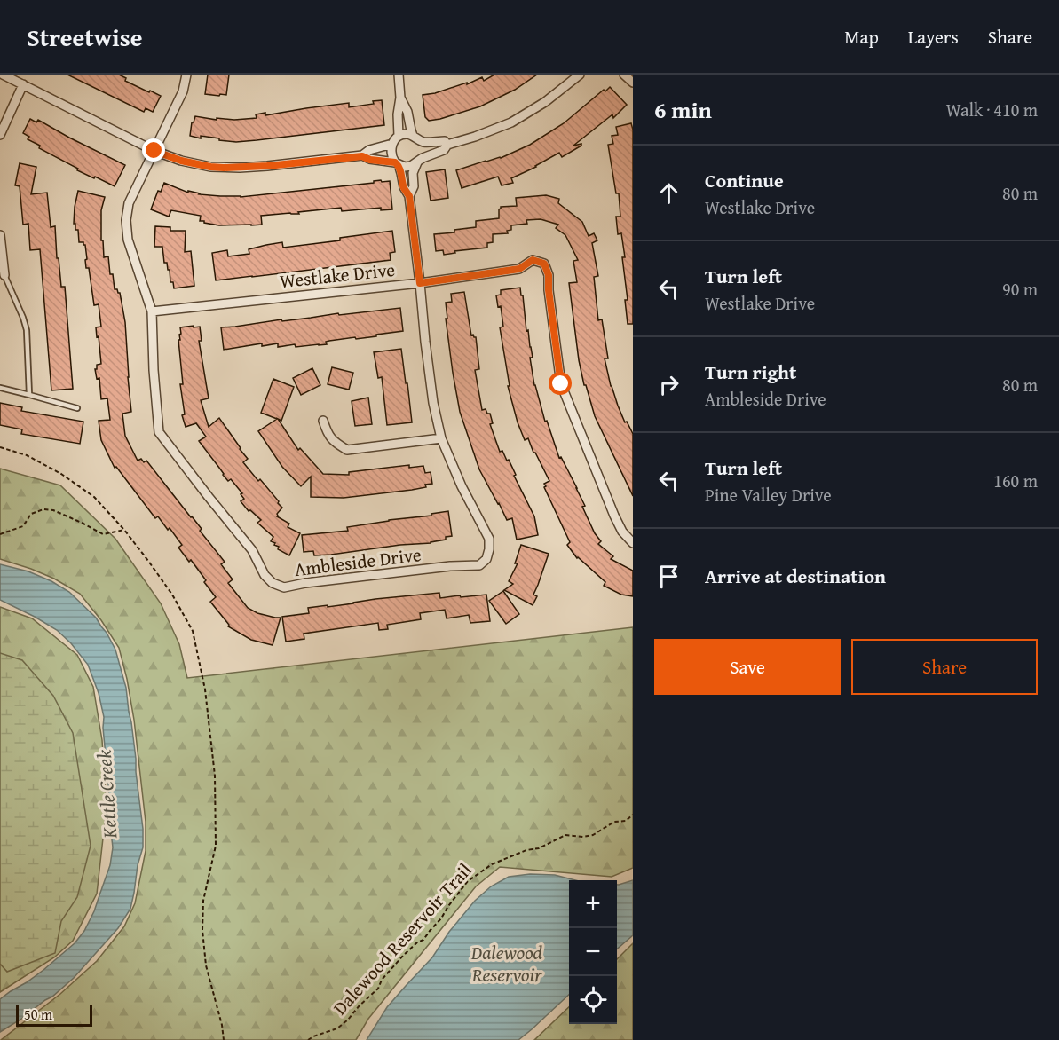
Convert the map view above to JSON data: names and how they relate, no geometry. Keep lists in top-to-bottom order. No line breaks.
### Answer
{"streets":{"street":["Westlake Drive","Ambleside Drive"],"path":["Dalewood Reservoir Trail"]},"crossings":[["Westlake Drive","Ambleside Drive"]],"water":["Kettle Creek","Dalewood Reservoir"],"scale_bar":"50 m","page":{"header":"Streetwise","nav":["Map","Layers","Share"],"heading":["6 min","Walk · 410 m"],"list":[["Continue","Westlake Drive","80 m"],["Turn left","Westlake Drive","90 m"],["Turn right","Ambleside Drive","80 m"],["Turn left","Pine Valley Drive","160 m"],"Arrive at destination"],"buttons":["Save","Share"],"map_buttons":["+","−"],"scale":"50 m"}}
